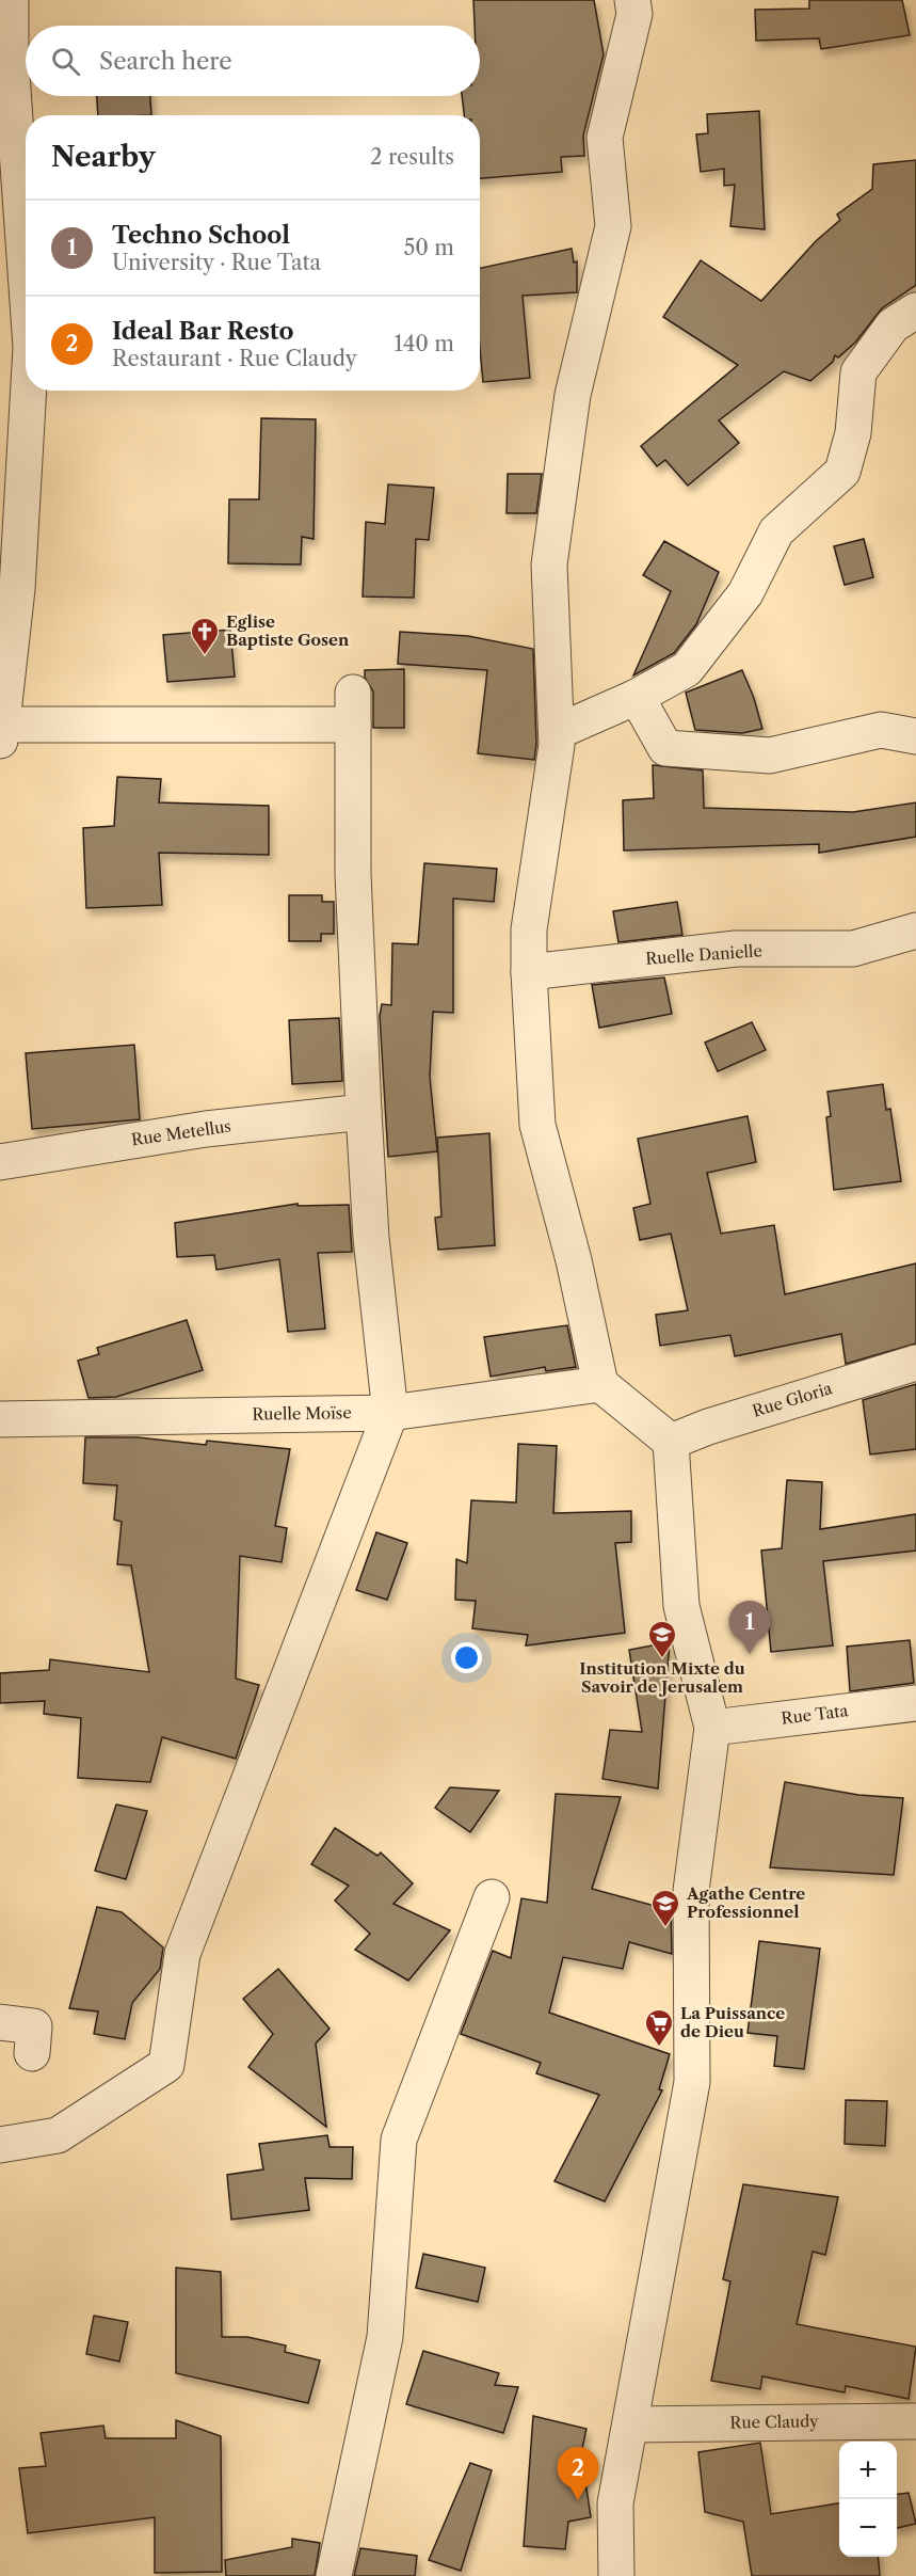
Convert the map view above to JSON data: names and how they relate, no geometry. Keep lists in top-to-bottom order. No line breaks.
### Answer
{"streets":{"street":["Ruelle Danielle","Rue Metellus","Rue Gloria","Ruelle Moïse","Rue Tata","Rue Claudy"]},"places":{"church":["Eglise Baptiste Gosen"],"school or university":["Institution Mixte du Savoir de Jerusalem","Agathe Centre Professionnel"],"supermarket":["La Puissance de Dieu"]},"page":{"search":"Search here","heading":["Nearby","2 results"],"list":[{"mark":"1","name":"Techno School","note":"University · Rue Tata","value":"50 m"},{"mark":"2","name":"Ideal Bar Resto","note":"Restaurant · Rue Claudy","value":"140 m"}],"pins":["1","2"],"map_buttons":["+","−"]}}
